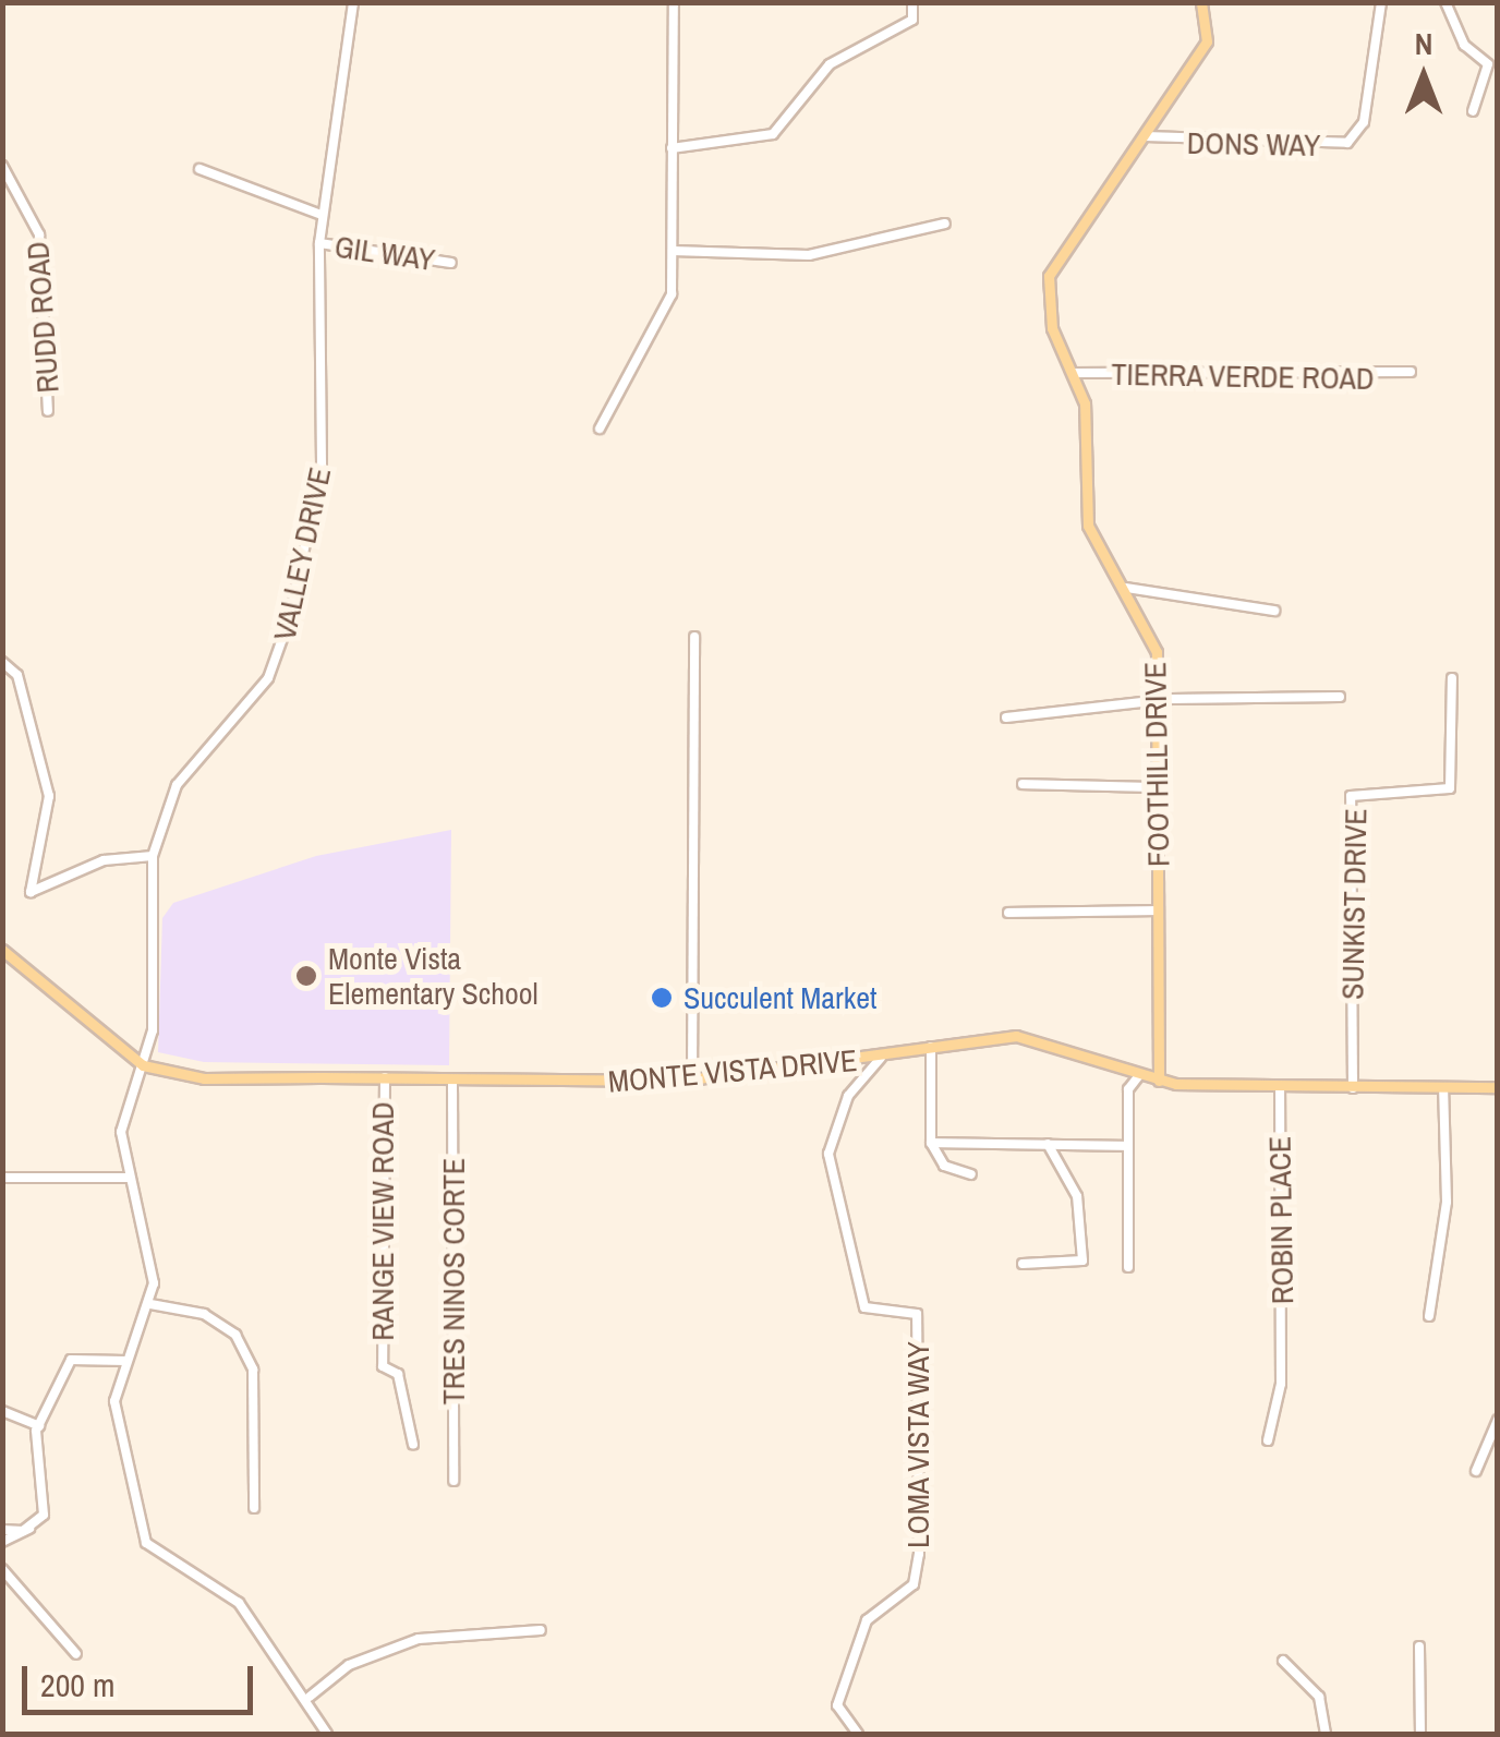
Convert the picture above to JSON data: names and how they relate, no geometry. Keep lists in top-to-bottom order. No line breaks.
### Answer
{"streets":{"main road":["FOOTHILL DRIVE","MONTE VISTA DRIVE"],"street":["DONS WAY","GIL WAY","RUDD ROAD","TIERRA VERDE ROAD","VALLEY DRIVE","SUNKIST DRIVE","ROBIN PLACE","RANGE VIEW ROAD","TRES NINOS CORTE","LOMA VISTA WAY"]},"crossings":[["DONS WAY","FOOTHILL DRIVE"],["GIL WAY","VALLEY DRIVE"],["TIERRA VERDE ROAD","FOOTHILL DRIVE"],["VALLEY DRIVE","MONTE VISTA DRIVE"],["FOOTHILL DRIVE","MONTE VISTA DRIVE"],["SUNKIST DRIVE","MONTE VISTA DRIVE"],["MONTE VISTA DRIVE","ROBIN PLACE"],["MONTE VISTA DRIVE","RANGE VIEW ROAD"],["MONTE VISTA DRIVE","TRES NINOS CORTE"],["MONTE VISTA DRIVE","LOMA VISTA WAY"]],"places":["Monte Vista Elementary School","Succulent Market"],"scale_bar":"200 m","north":"top"}
